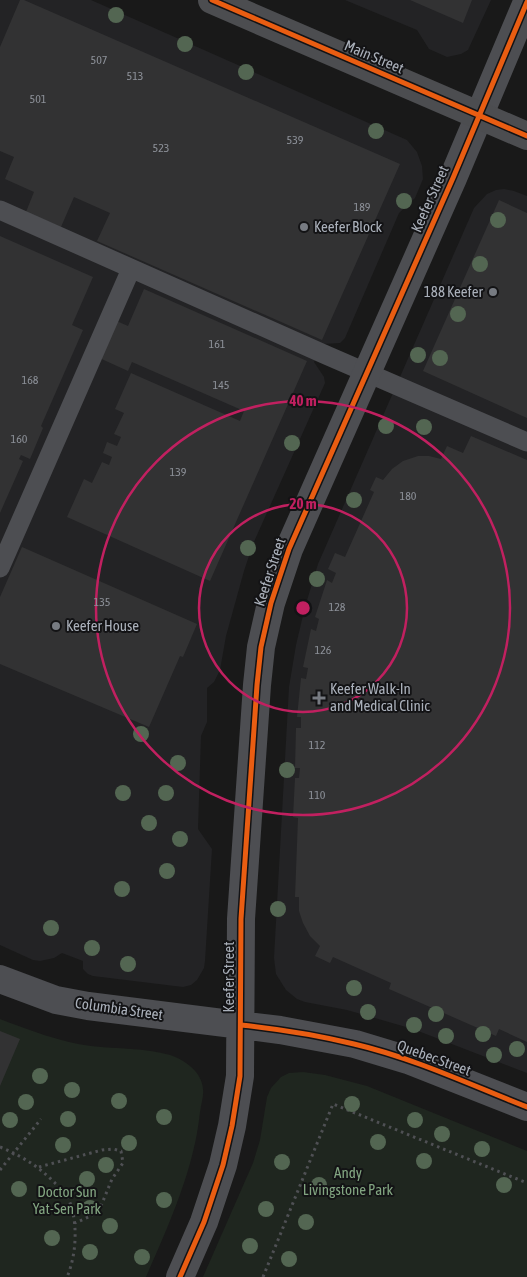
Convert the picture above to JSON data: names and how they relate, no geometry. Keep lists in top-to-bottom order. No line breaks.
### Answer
{"streets":{"main road":["Main Street"],"street":["Keefer Street","Columbia Street","Quebec Street"]},"crossings":[["Main Street","Keefer Street"],["Keefer Street","Columbia Street"],["Keefer Street","Quebec Street"],["Columbia Street","Quebec Street"]],"parks":["Andy Livingstone Park","Doctor Sun Yat-Sen Park"],"places":{"other":["Keefer Block","188 Keefer","Keefer House"],"health":["Keefer Walk-In and Medical Clinic"]},"house_numbers":["507","513","501","539","523","189","161","168","145","160","139","180","135","128","126","112","110"],"rings":["40 m","20 m"]}
